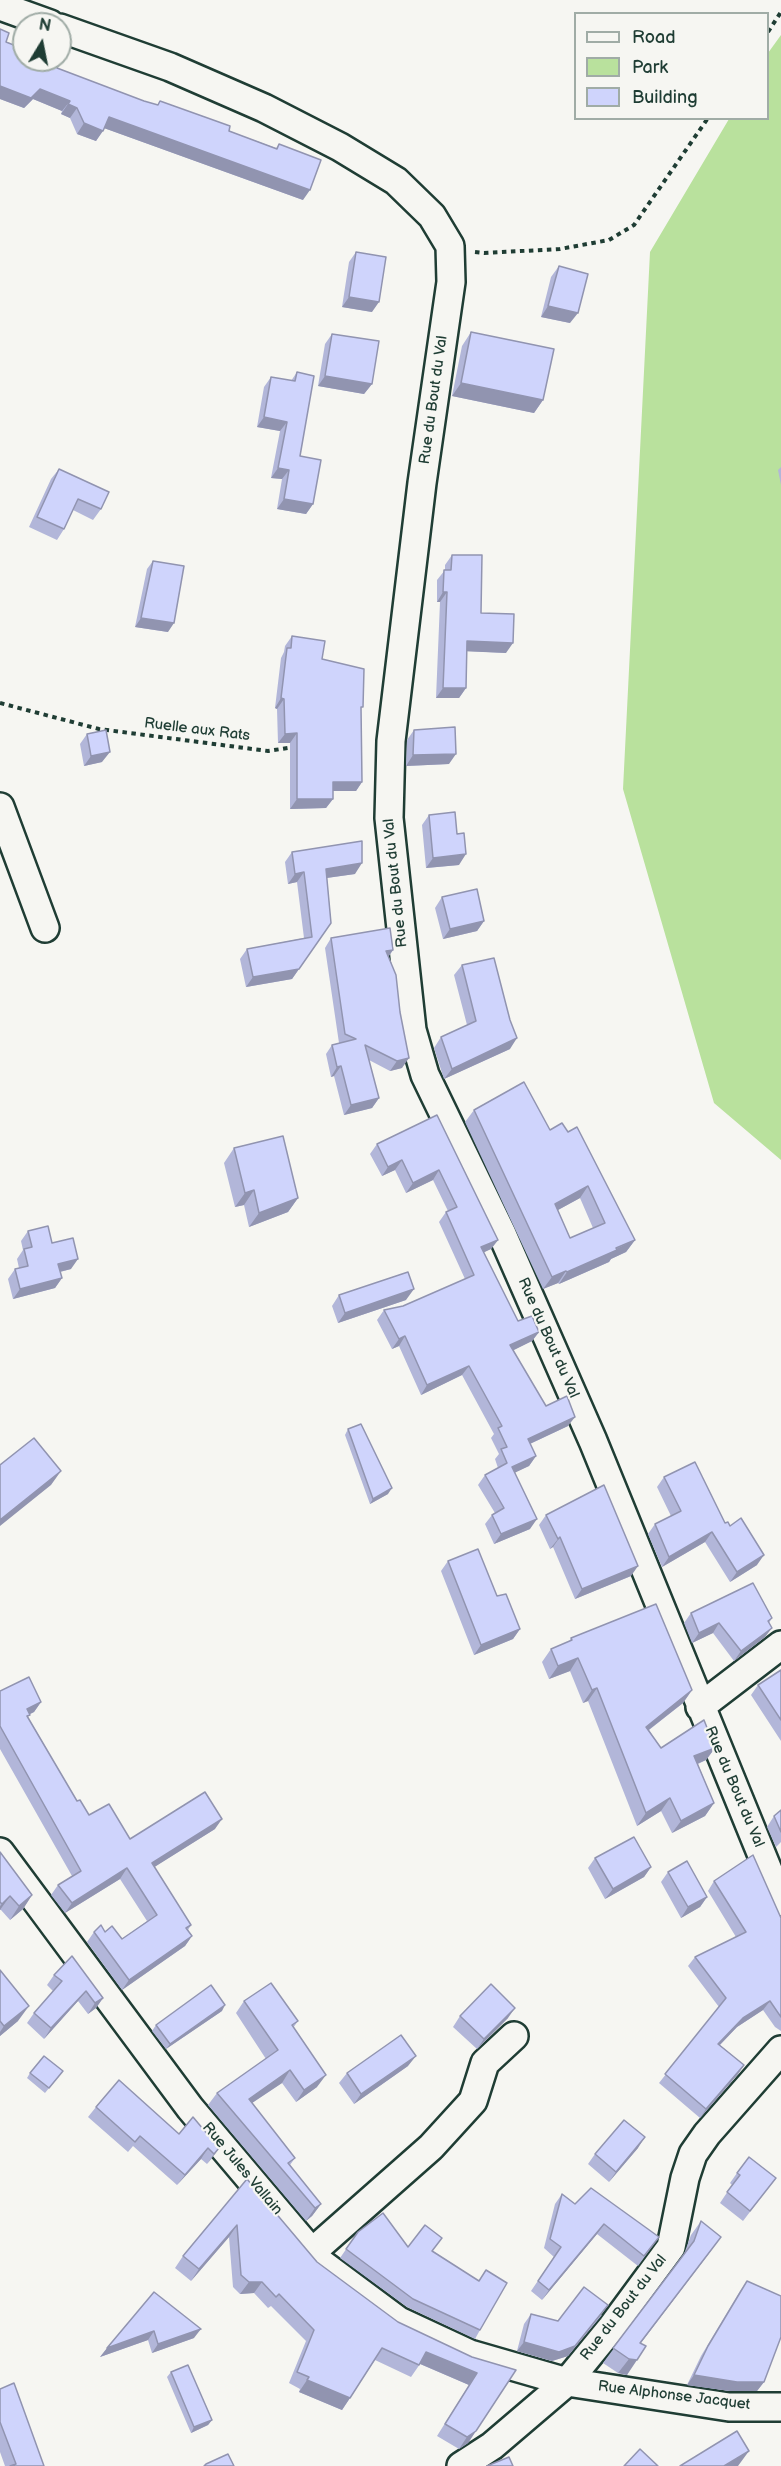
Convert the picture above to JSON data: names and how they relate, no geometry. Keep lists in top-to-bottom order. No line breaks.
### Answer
{"streets":{"street":["Rue du Bout du Val","Rue Jules Vallain","Rue Alphonse Jacquet"],"path":["Ruelle aux Rats"]},"crossings":[["Rue du Bout du Val","Rue Jules Vallain"],["Rue du Bout du Val","Rue Alphonse Jacquet"],["Rue Jules Vallain","Rue Alphonse Jacquet"]],"legend":["Road","Park","Building"],"north":"top"}
